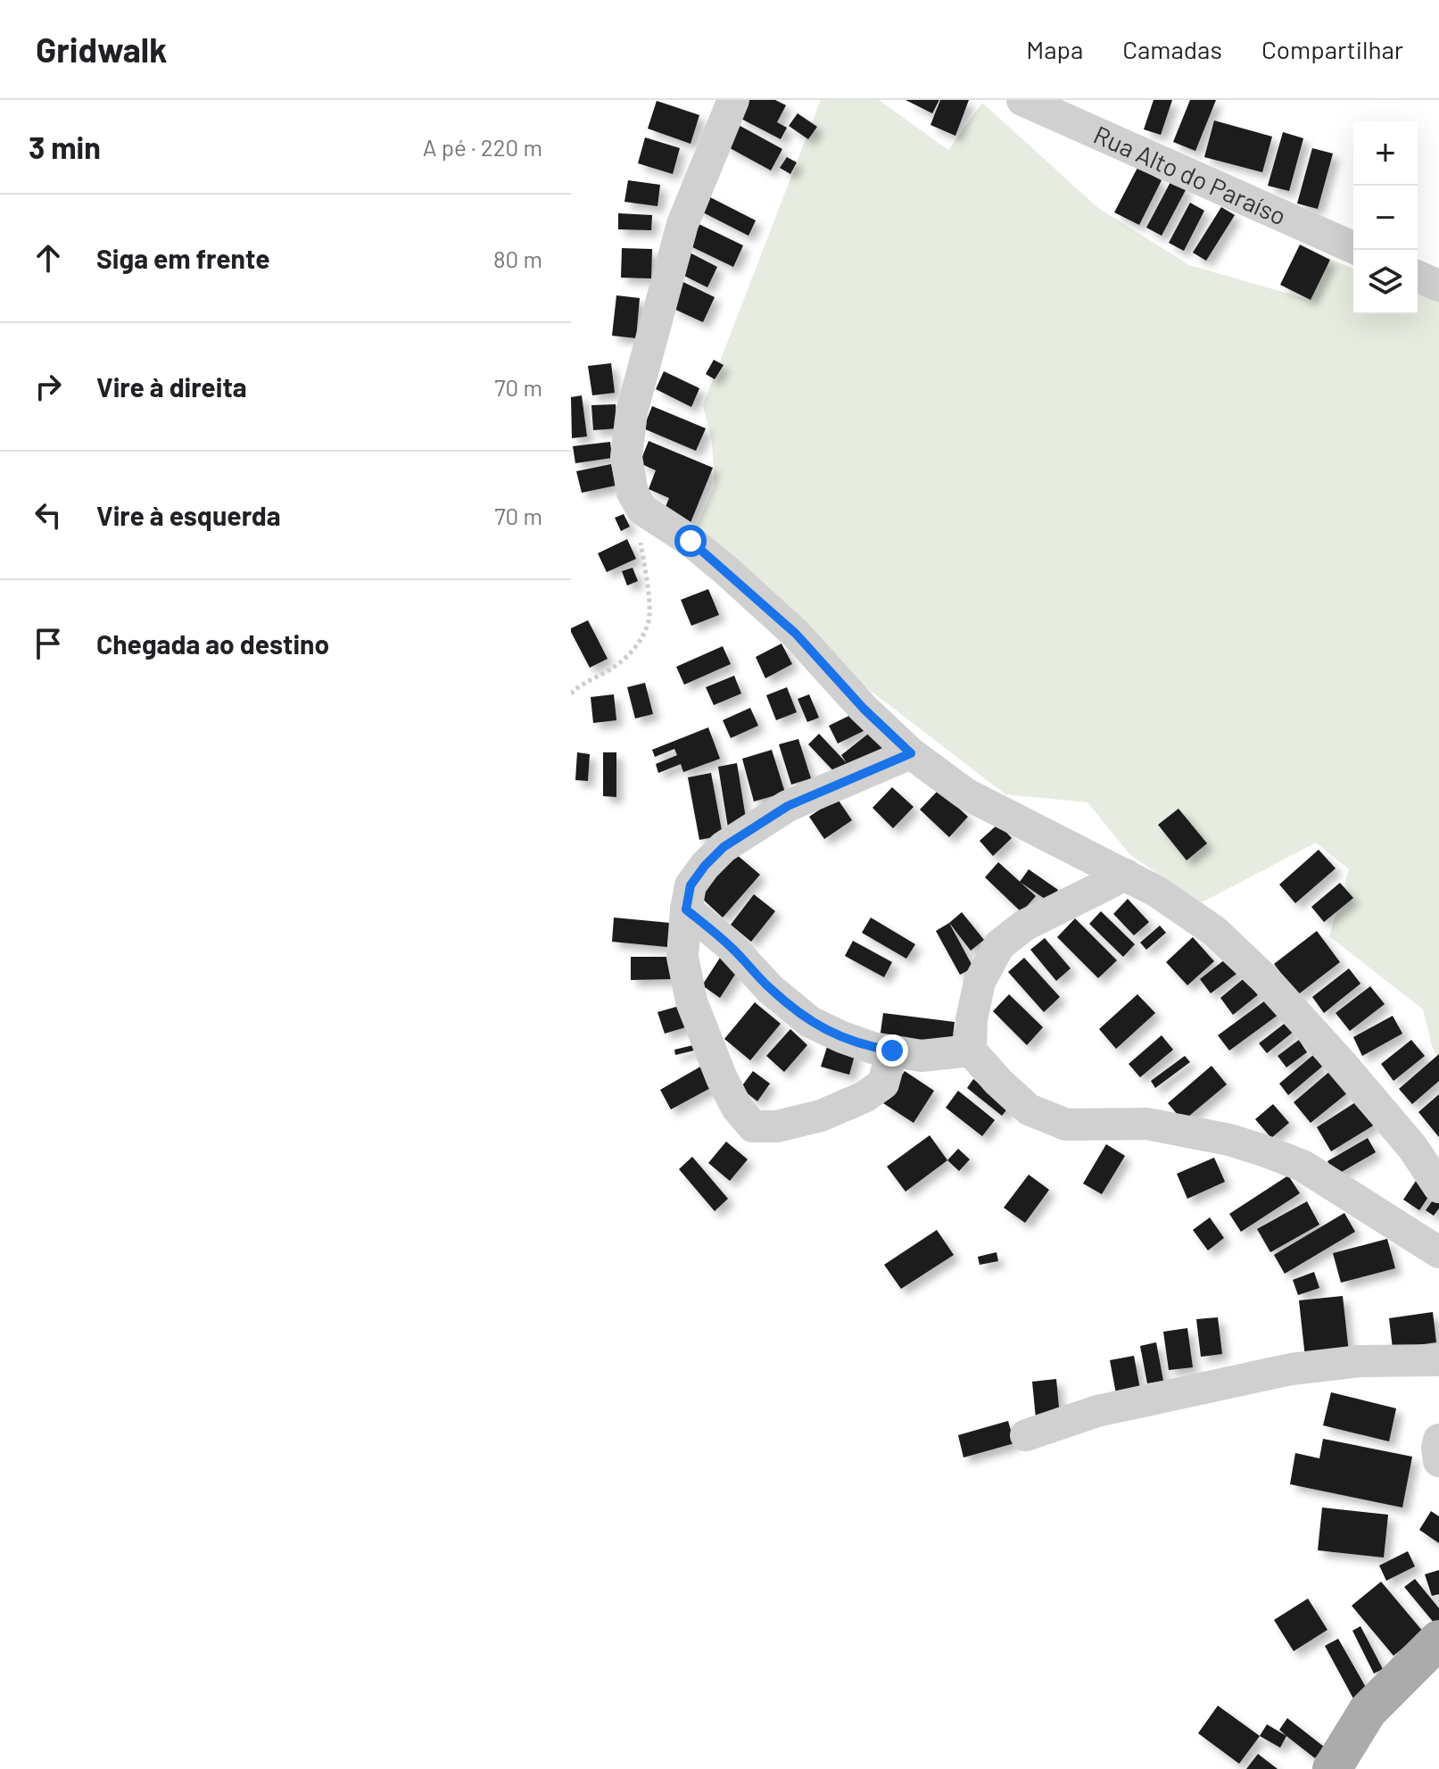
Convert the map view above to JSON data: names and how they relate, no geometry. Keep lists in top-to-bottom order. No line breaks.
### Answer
{"streets":{"street":["Rua Alto do Paraíso"]},"page":{"header":"Gridwalk","nav":["Mapa","Camadas","Compartilhar"],"heading":["3 min","A pé · 220 m"],"map_buttons":["+","−"],"list":[["Siga em frente","80 m"],["Vire à direita","70 m"],["Vire à esquerda","70 m"],"Chegada ao destino"]}}
